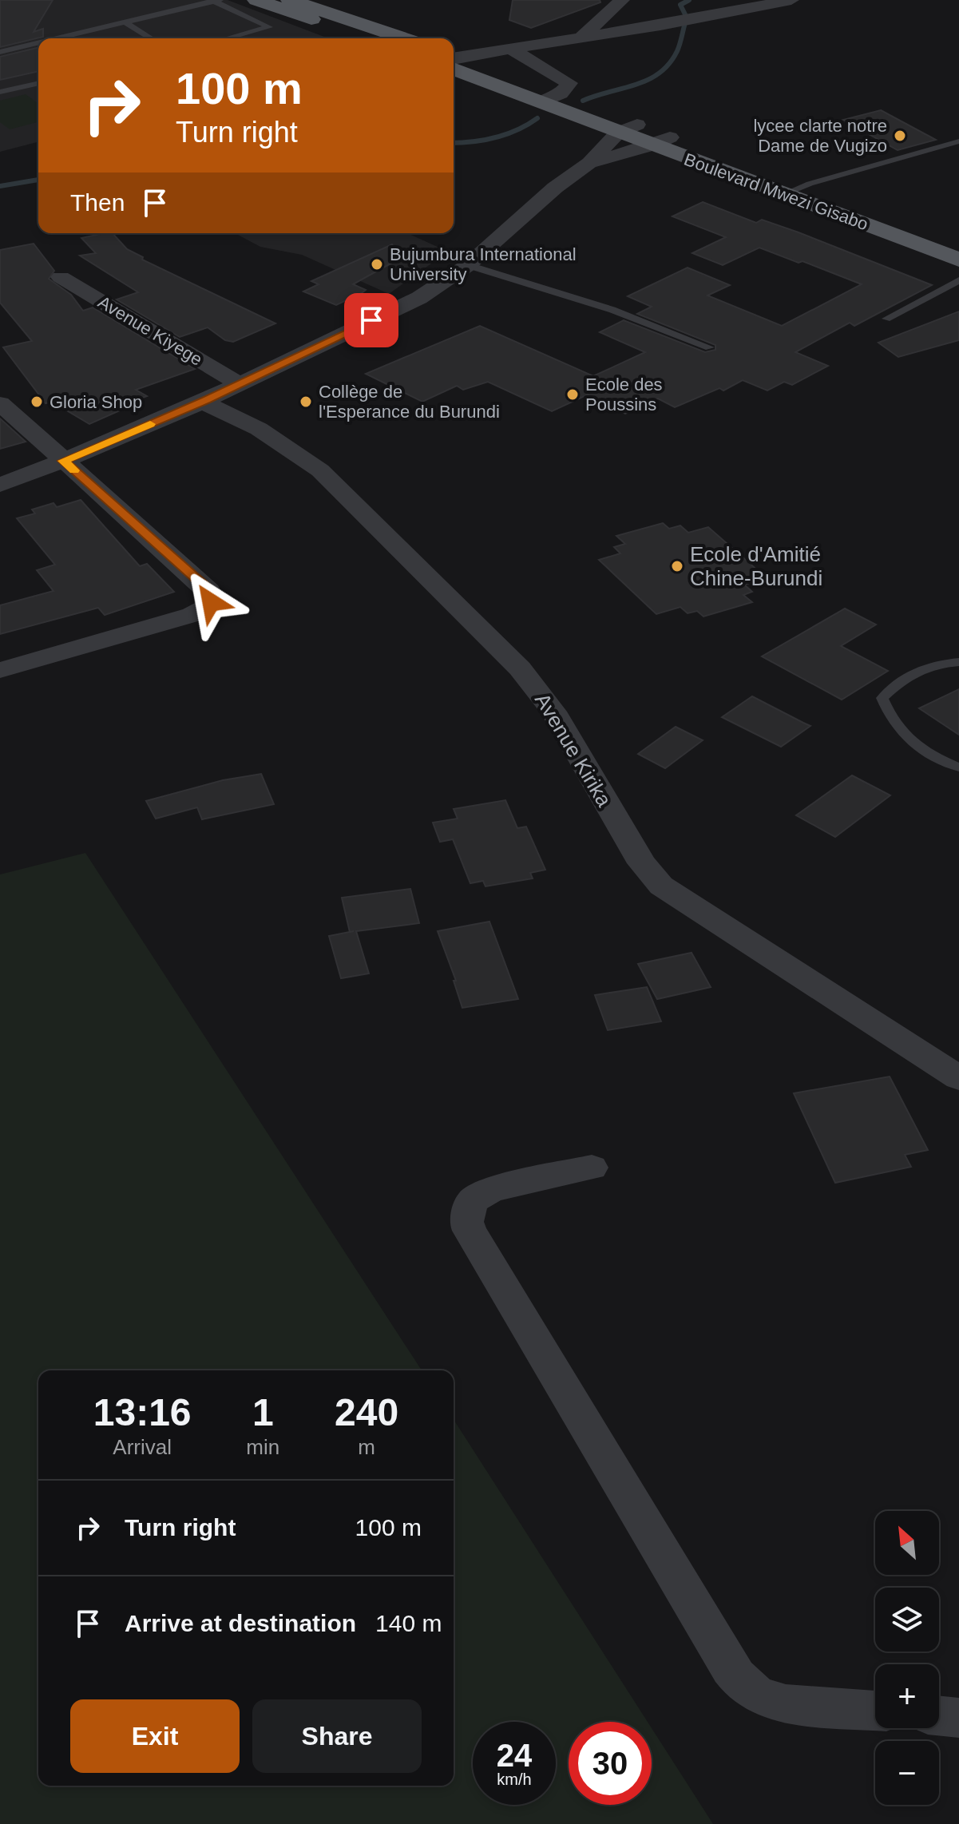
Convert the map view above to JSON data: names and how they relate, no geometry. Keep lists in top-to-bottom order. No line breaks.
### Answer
{"streets":{"main road":["Boulevard Mwezi Gisabo"],"street":["Avenue Kiyege","Avenue Kirika"]},"places":["lycee clarte notre Dame de Vugizo","Bujumbura International University","Ecole des Poussins","Gloria Shop","Collège de l'Esperance du Burundi","Ecole d'Amitié Chine-Burundi"],"north":"top left","page":{"turn":["100 m","Turn right"],"then":"Then","eta":["13:16","Arrival","1","min","240","m"],"list":[{"name":"Turn right","value":"100 m"},{"name":"Arrive at destination","value":"140 m"}],"map_buttons":["+","−"],"buttons":["Exit","Share"],"speed":"24 km/h","limit":"30"}}
